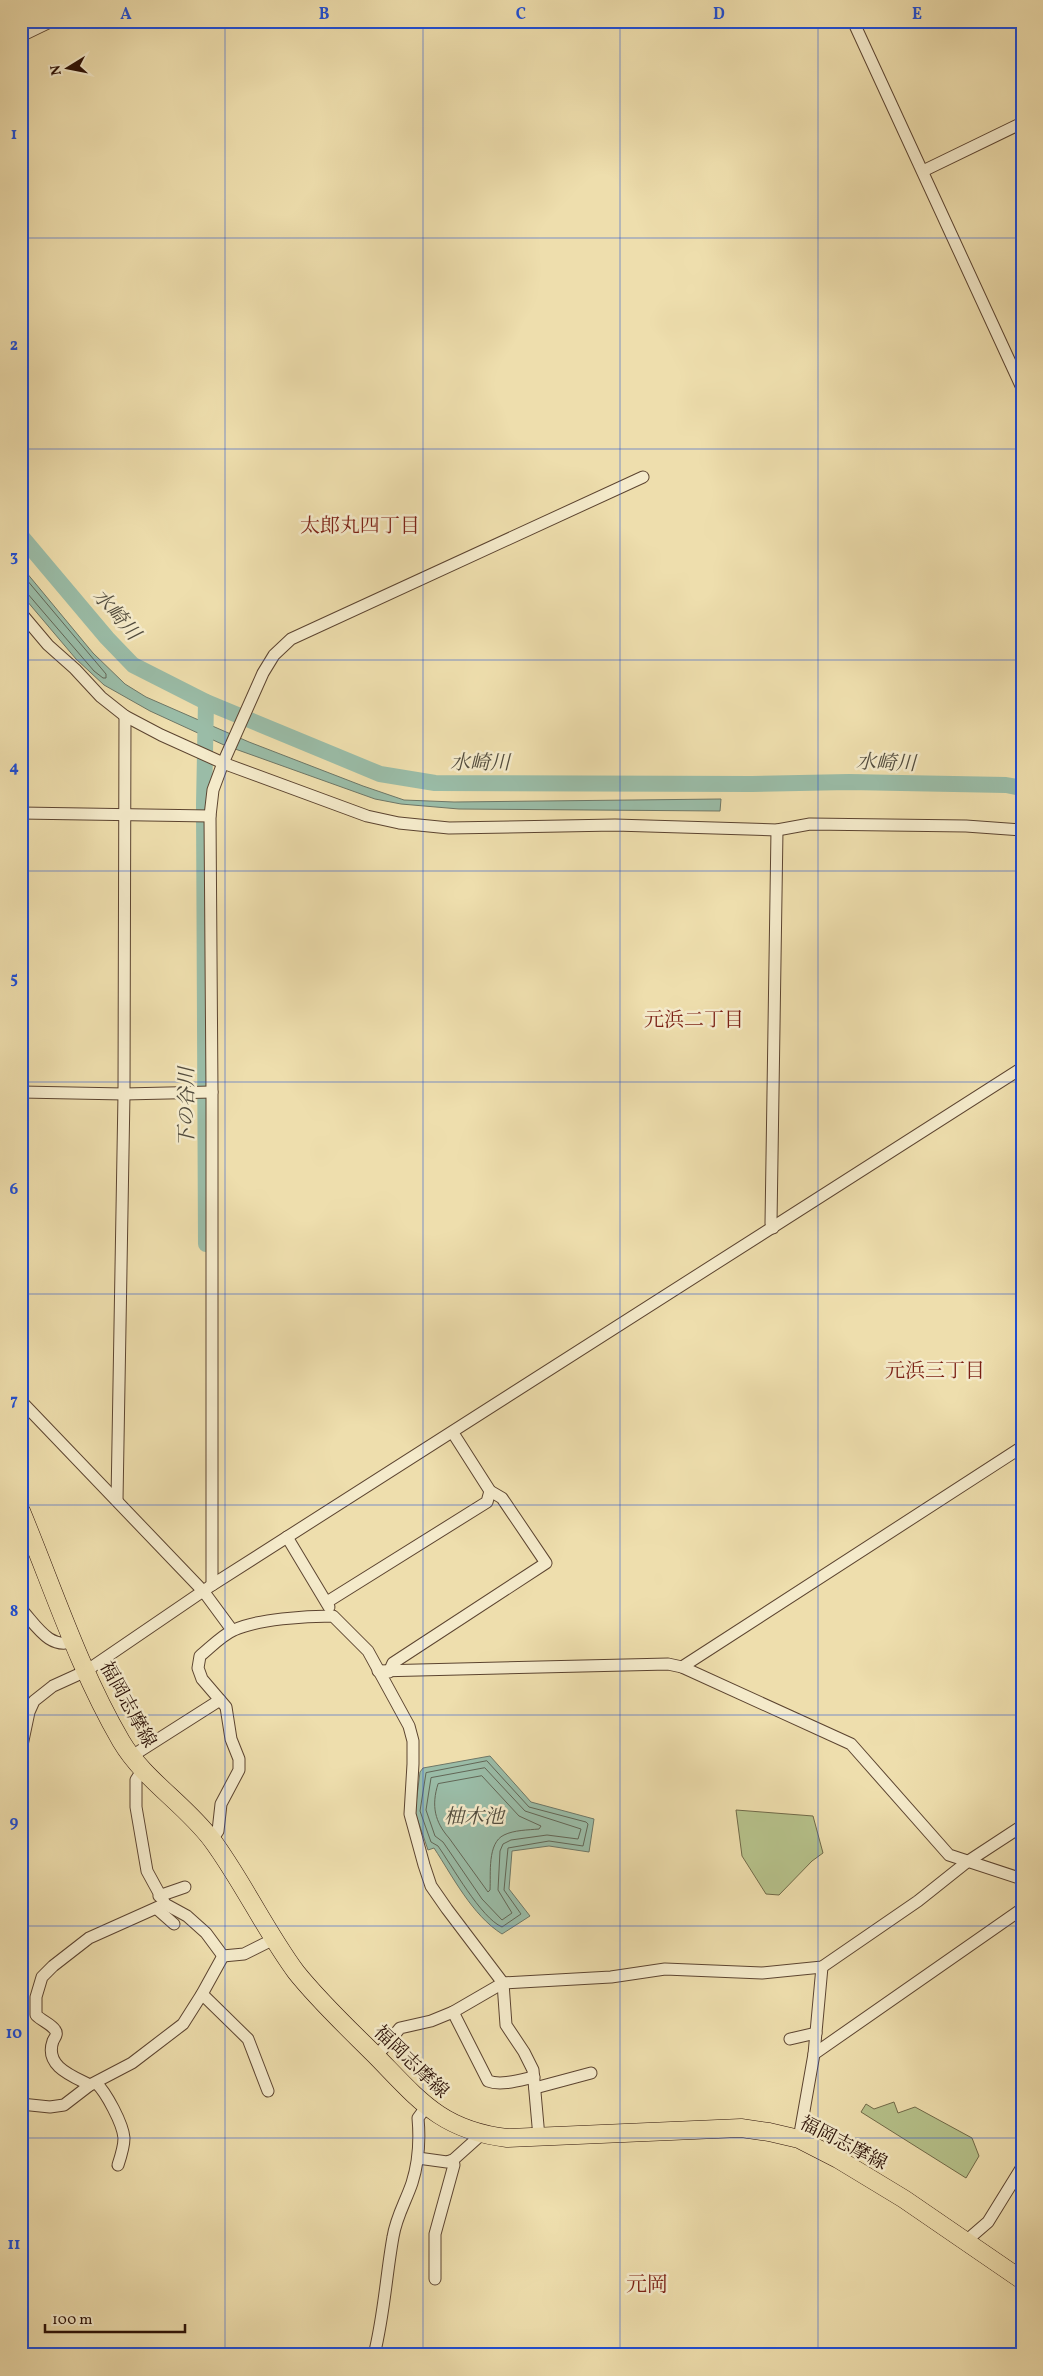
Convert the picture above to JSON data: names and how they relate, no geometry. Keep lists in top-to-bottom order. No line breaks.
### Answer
{"streets":{"main road":["福岡志摩線"]},"districts":["太郎丸四丁目","元浜二丁目","元浜三丁目","元岡"],"water":["水崎川","下の谷川","柚木池"],"scale_bar":"100 m","north":"left","grid":{"columns":["A","B","C","D","E"],"rows":["1","2","3","4","5","6","7","8","9","10","11"]}}
